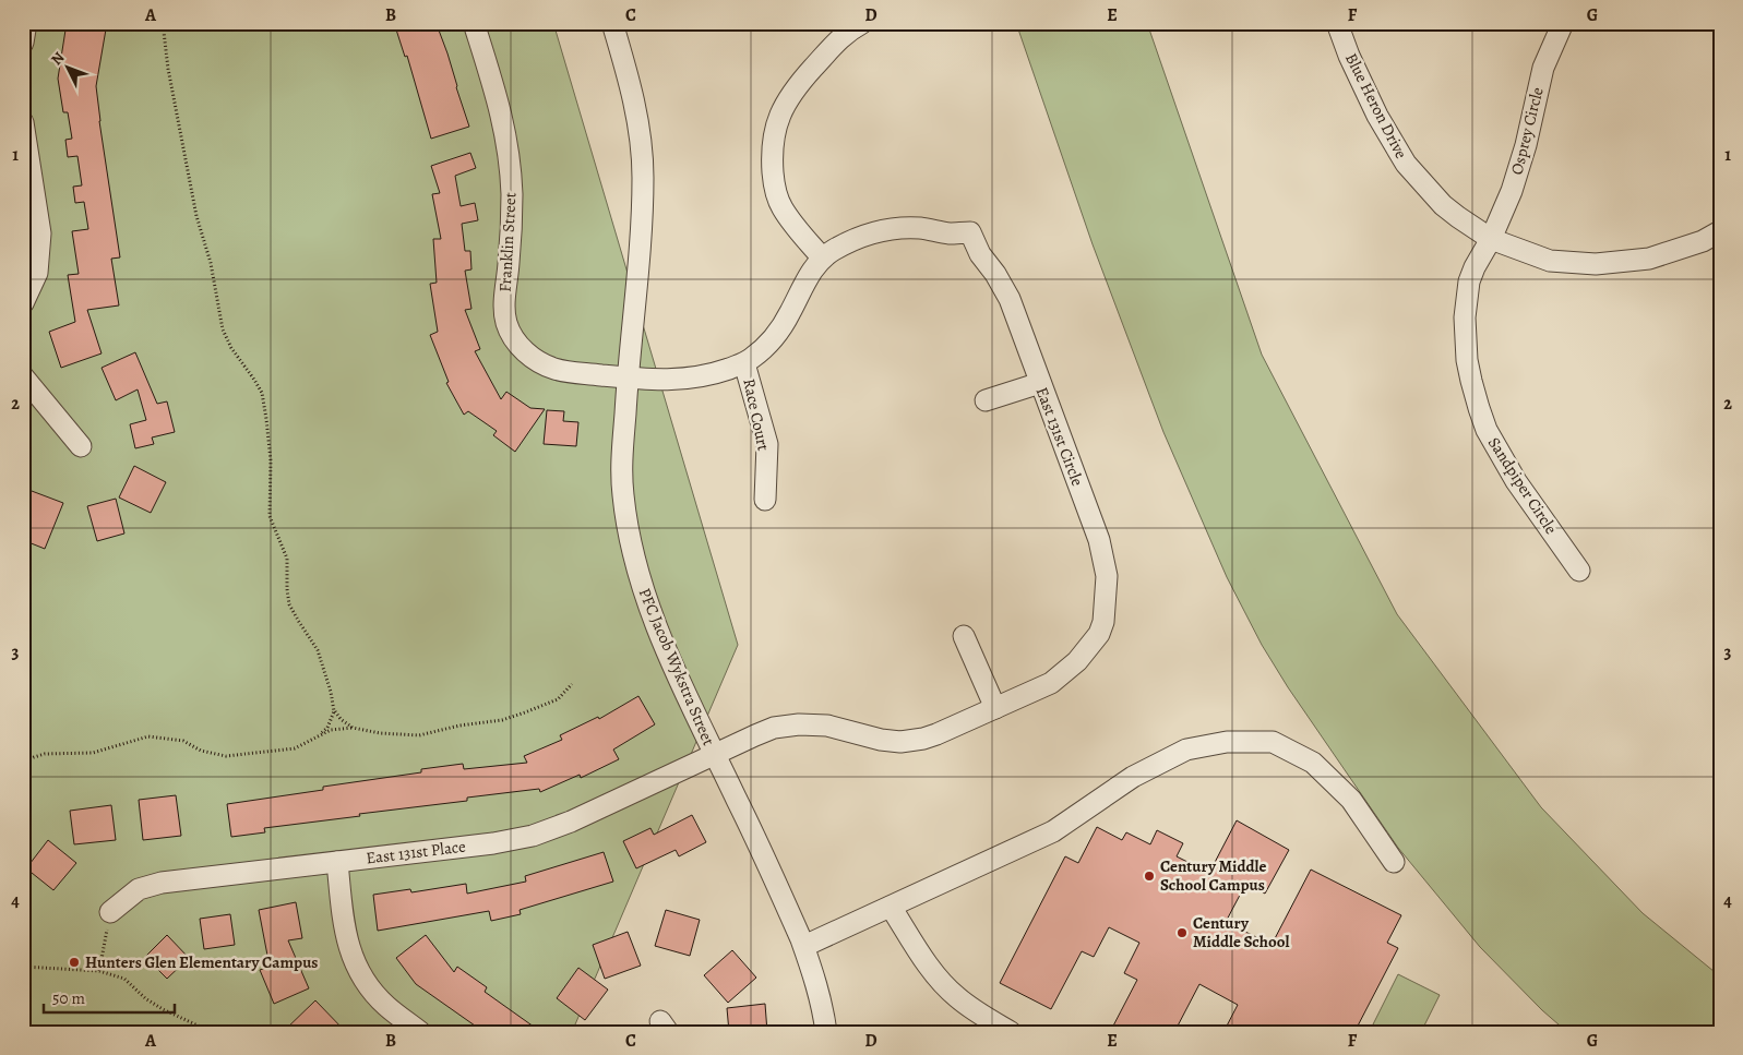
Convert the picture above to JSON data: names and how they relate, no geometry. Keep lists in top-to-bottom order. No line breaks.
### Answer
{"streets":{"street":["Blue Heron Drive","Osprey Circle","Franklin Street","Race Court","East 131st Circle","Sandpiper Circle","PFC Jacob Wykstra Street","East 131st Place"]},"crossings":[["Blue Heron Drive","Osprey Circle"],["Blue Heron Drive","Sandpiper Circle"],["Osprey Circle","Sandpiper Circle"],["Franklin Street","East 131st Circle"],["Franklin Street","PFC Jacob Wykstra Street"],["Race Court","East 131st Circle"],["East 131st Circle","PFC Jacob Wykstra Street"],["East 131st Circle","East 131st Place"],["PFC Jacob Wykstra Street","East 131st Place"]],"places":["Century Middle School Campus","Century Middle School","Hunters Glen Elementary Campus"],"scale_bar":"50 m","north":"top left","grid":{"columns":["A","B","C","D","E","F","G"],"rows":["1","2","3","4"]}}
